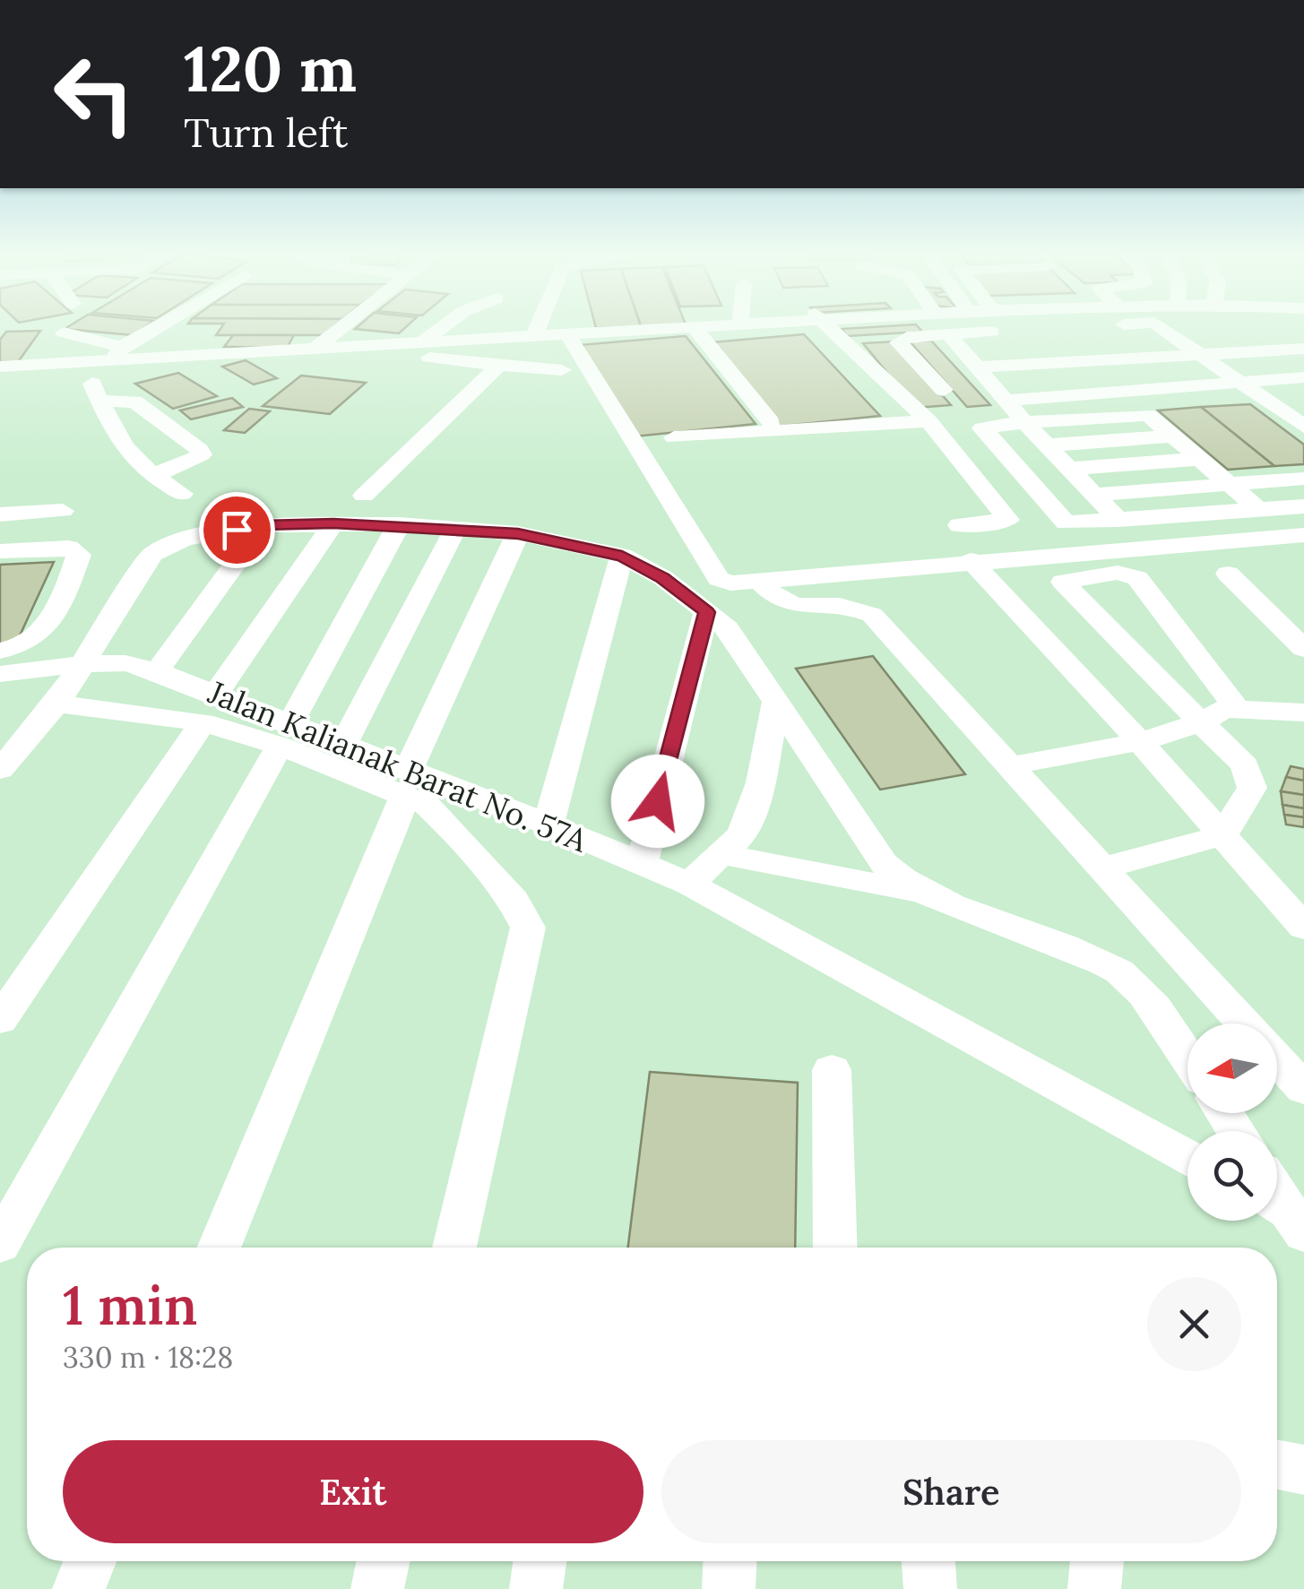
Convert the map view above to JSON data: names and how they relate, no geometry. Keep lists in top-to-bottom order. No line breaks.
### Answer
{"streets":{"lane":["Jalan Kalianak Barat No. 57A"]},"north":"left","page":{"turn":["120 m","Turn left"],"heading":["1 min","330 m · 18:28"],"buttons":["Exit","Share"]}}
